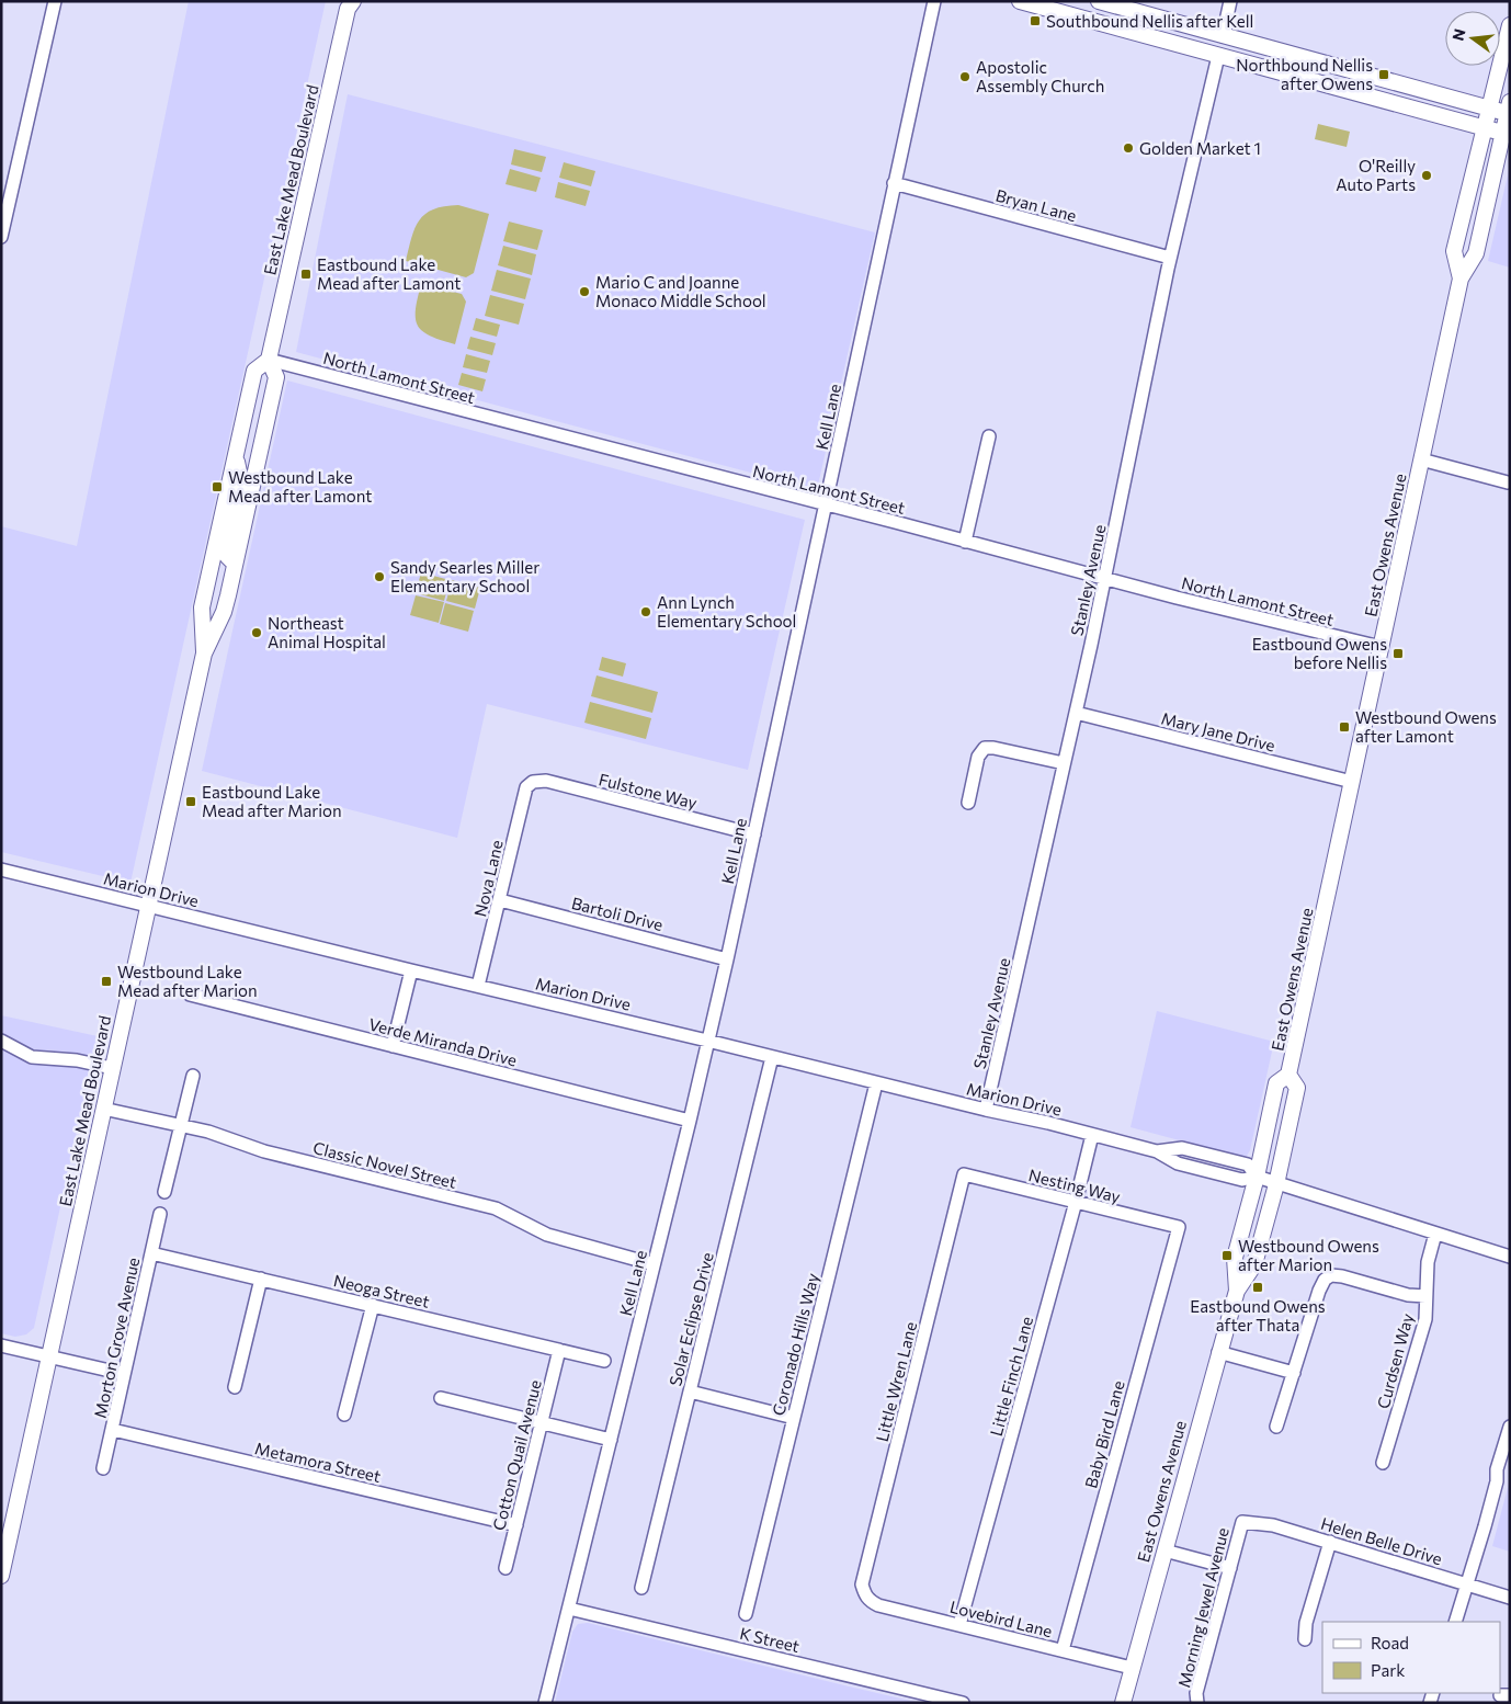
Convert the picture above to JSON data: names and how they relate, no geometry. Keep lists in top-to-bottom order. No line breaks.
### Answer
{"streets":{"main road":["East Lake Mead Boulevard","East Owens Avenue"],"street":["Bryan Lane","North Lamont Street","Kell Lane","Stanley Avenue","Mary Jane Drive","Fulstone Way","Nova Lane","Marion Drive","Bartoli Drive","Verde Miranda Drive","Classic Novel Street","Nesting Way","Neoga Street","Solar Eclipse Drive","Morton Grove Avenue","Coronado Hills Way","Curdsen Way","Little Finch Lane","Little Wren Lane","Baby Bird Lane","Cotton Quail Avenue","Metamora Street","Helen Belle Drive","Morning Jewel Avenue","Lovebird Lane","K Street"]},"crossings":[["East Lake Mead Boulevard","North Lamont Street"],["East Lake Mead Boulevard","Marion Drive"],["East Lake Mead Boulevard","Classic Novel Street"],["Bryan Lane","Kell Lane"],["Bryan Lane","Stanley Avenue"],["North Lamont Street","Kell Lane"],["North Lamont Street","East Owens Avenue"],["North Lamont Street","Stanley Avenue"],["Kell Lane","Fulstone Way"],["Kell Lane","Marion Drive"],["Kell Lane","Bartoli Drive"],["Kell Lane","Verde Miranda Drive"],["Kell Lane","Classic Novel Street"],["Kell Lane","K Street"],["East Owens Avenue","Mary Jane Drive"],["East Owens Avenue","Marion Drive"],["East Owens Avenue","Lovebird Lane"],["Stanley Avenue","Mary Jane Drive"],["Stanley Avenue","Marion Drive"],["Fulstone Way","Nova Lane"],["Nova Lane","Marion Drive"],["Nova Lane","Bartoli Drive"],["Marion Drive","Solar Eclipse Drive"],["Marion Drive","Coronado Hills Way"],["Marion Drive","Curdsen Way"],["Marion Drive","Little Finch Lane"],["Nesting Way","Little Finch Lane"],["Nesting Way","Little Wren Lane"],["Nesting Way","Baby Bird Lane"],["Neoga Street","Morton Grove Avenue"],["Neoga Street","Cotton Quail Avenue"],["Morton Grove Avenue","Metamora Street"],["Little Finch Lane","Lovebird Lane"],["Little Wren Lane","Lovebird Lane"],["Baby Bird Lane","Lovebird Lane"],["Cotton Quail Avenue","Metamora Street"],["Helen Belle Drive","Morning Jewel Avenue"]],"places":{"transit":["Southbound Nellis after Kell","Northbound Nellis after Owens","Eastbound Lake Mead after Lamont","Westbound Lake Mead after Lamont","Eastbound Owens before Nellis","Westbound Owens after Lamont","Eastbound Lake Mead after Marion","Westbound Lake Mead after Marion","Westbound Owens after Marion","Eastbound Owens after Thata"],"other":["Apostolic Assembly Church","Golden Market 1","O'Reilly Auto Parts","Mario C and Joanne Monaco Middle School","Sandy Searles Miller Elementary School","Ann Lynch Elementary School","Northeast Animal Hospital"]},"legend":["Road","Park"],"north":"left"}
